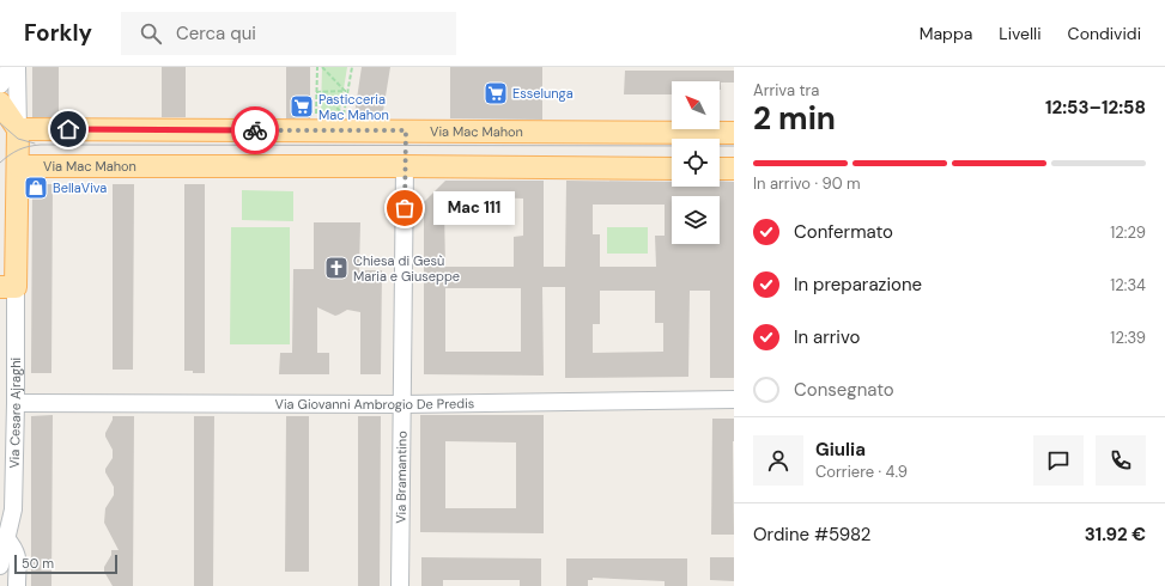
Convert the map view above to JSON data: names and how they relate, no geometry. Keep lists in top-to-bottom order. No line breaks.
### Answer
{"streets":{"main road":["Via Mac Mahon"],"street":["Via Giovanni Ambrogio De Predis","Via Cesare Ajraghi","Via Bramantino"]},"crossings":[["Via Mac Mahon","Via Bramantino"],["Via Giovanni Ambrogio De Predis","Via Cesare Ajraghi"],["Via Giovanni Ambrogio De Predis","Via Bramantino"]],"places":{"supermarket":["Esselunga","Pasticceria Mac Mahon"],"shop":["BellaViva"],"other":["Mac 111"],"church":["Chiesa di Gesù Maria e Giuseppe"]},"scale_bar":"50 m","north":"top left","page":{"header":"Forkly","search":"Cerca qui","nav":["Mappa","Livelli","Condividi"],"heading":["2 min","Arriva tra","12:53–12:58"],"panel":["Giulia","Corriere · 4.9","Ordine #5982","31.92 €"],"bar":"In arrivo · 90 m","bubble":"Mac 111","list":[["Confermato","12:29"],["In preparazione","12:34"],["In arrivo","12:39"],"Consegnato"],"scale":"50 m"}}
